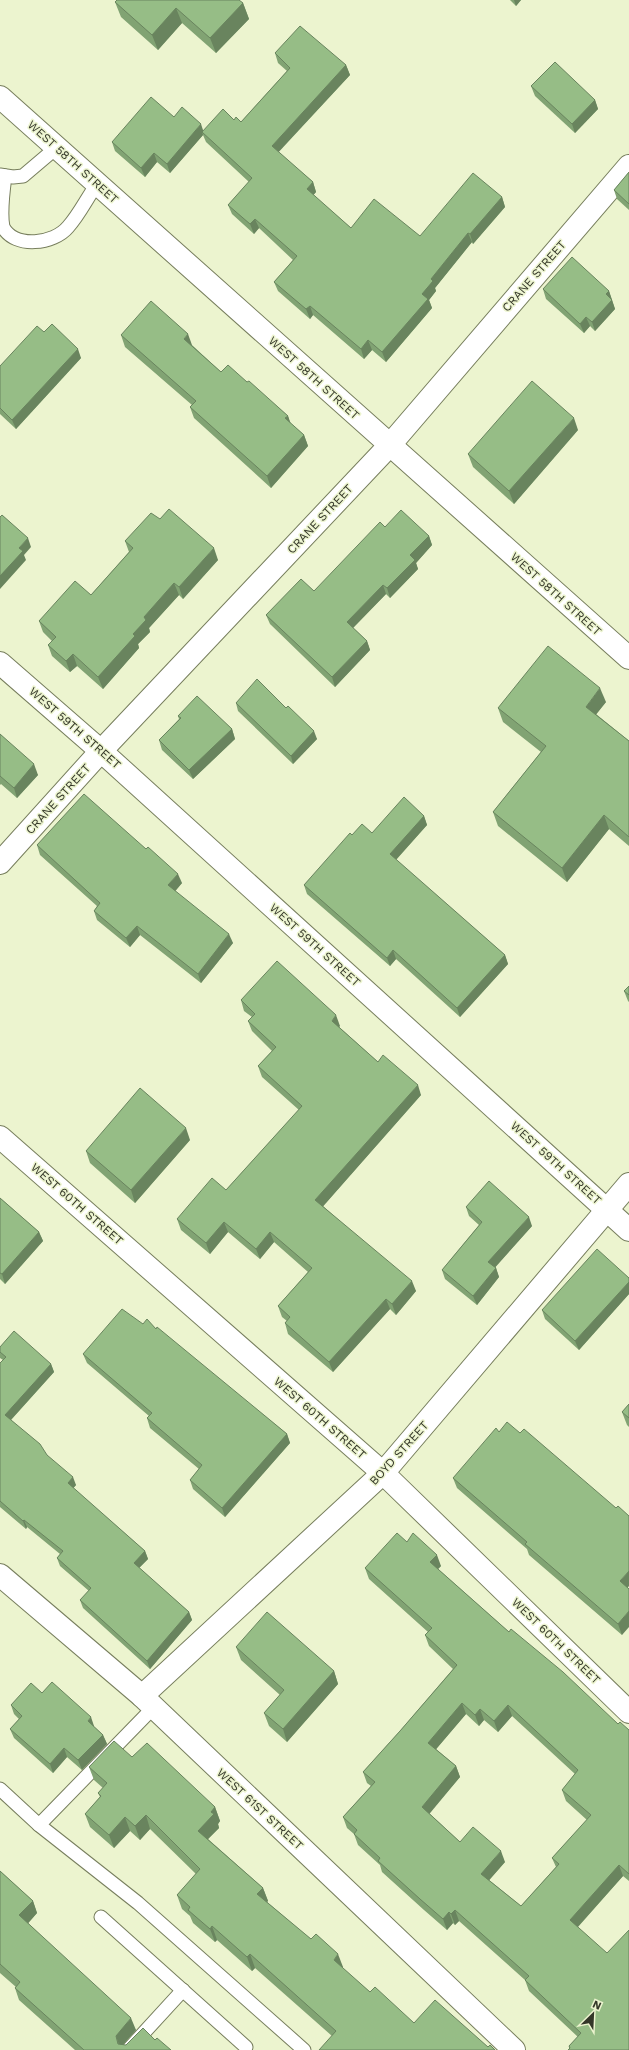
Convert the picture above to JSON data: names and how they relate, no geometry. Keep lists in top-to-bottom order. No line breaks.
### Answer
{"streets":{"street":["WEST 58TH STREET","CRANE STREET","WEST 59TH STREET","WEST 60TH STREET","BOYD STREET","WEST 61ST STREET"]},"crossings":[["WEST 58TH STREET","CRANE STREET"],["CRANE STREET","WEST 59TH STREET"],["WEST 59TH STREET","BOYD STREET"],["WEST 60TH STREET","BOYD STREET"],["BOYD STREET","WEST 61ST STREET"]],"north":"top right"}
